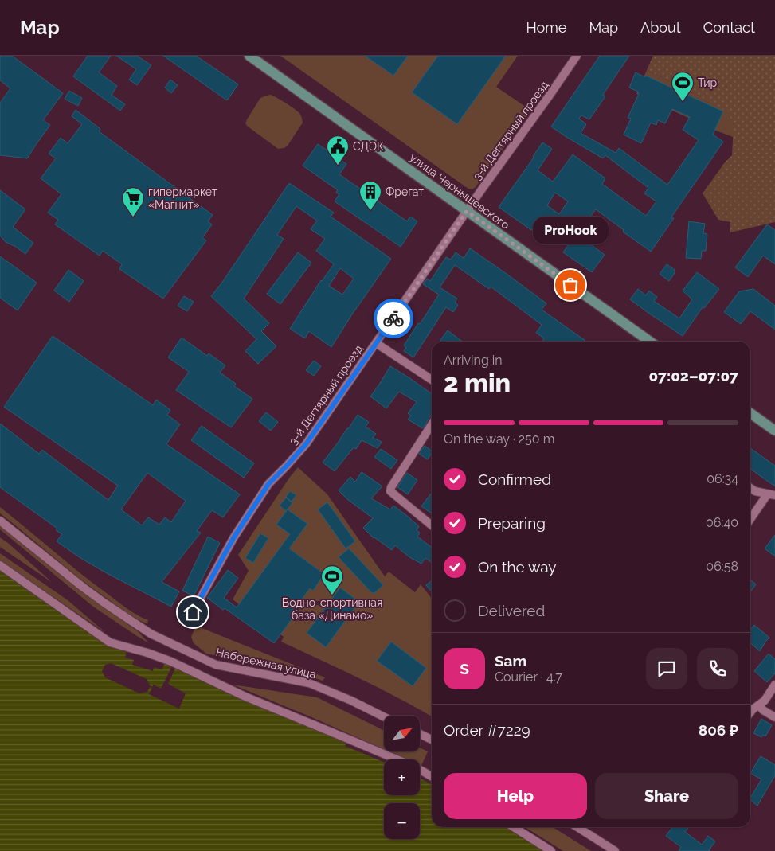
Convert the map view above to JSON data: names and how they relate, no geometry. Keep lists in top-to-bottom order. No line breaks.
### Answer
{"streets":{"main road":["улица Чернышевского"],"street":["3-й Дегтярный проезд","Набережная улица"]},"crossings":[["3-й Дегтярный проезд","улица Чернышевского"]],"places":{"sports":["Тир","Водно-спортивная база «Динамо»"],"public building":["СДЭК"],"building":["Фрегат"],"supermarket":["гипермаркет «Магнит»"],"other":["ProHook"]},"north":"top right","page":{"header":"Map","nav":["Home","Map","About","Contact"],"bubble":"ProHook","heading":["2 min","Arriving in","07:02–07:07"],"panel":["Sam","Courier · 4.7","Order #7229","806 ₽"],"bar":"On the way · 250 m","list":[["Confirmed","06:34"],["Preparing","06:40"],["On the way","06:58"],"Delivered"],"round":"S","map_buttons":["+","−"],"buttons":["Help","Share"]}}
